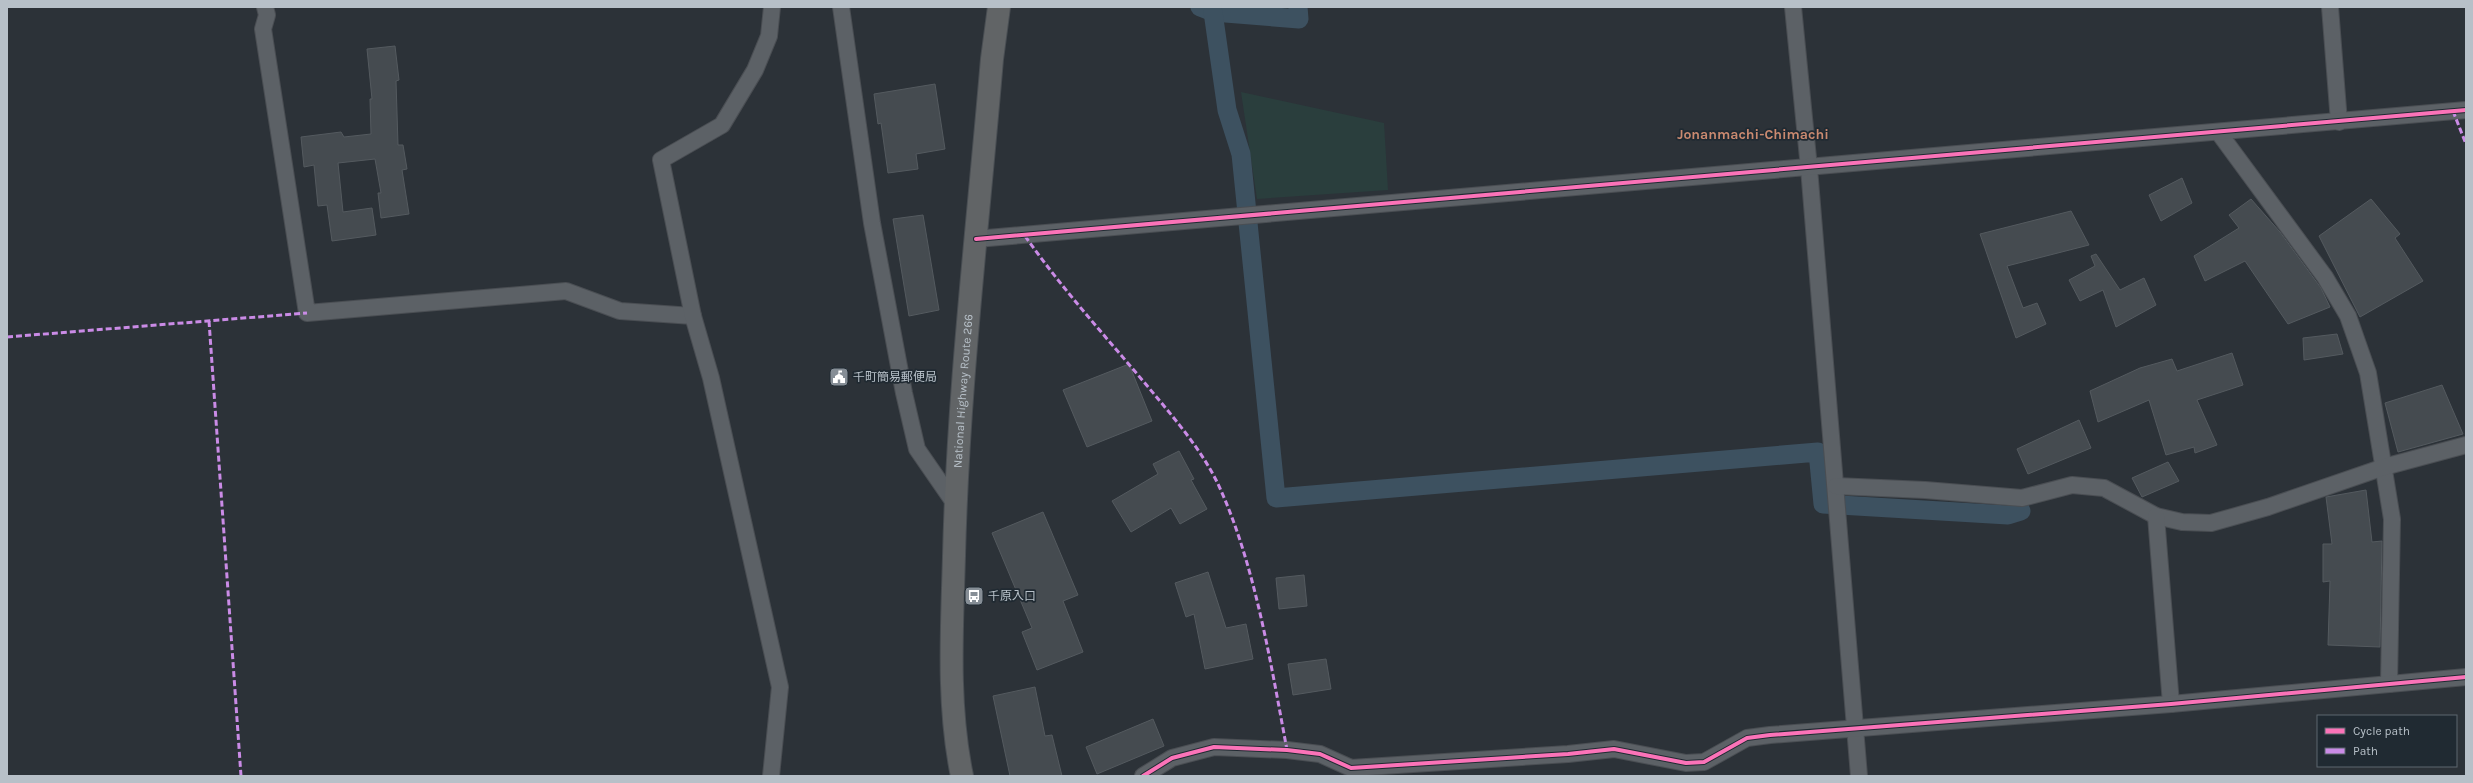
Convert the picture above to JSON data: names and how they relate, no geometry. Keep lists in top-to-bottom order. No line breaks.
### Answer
{"streets":{"highway":["National Highway Route 266"]},"districts":["Jonanmachi-Chimachi"],"places":{"public building":["千町簡易郵便局"],"bus stop":["千原入口"]},"legend":["Cycle path","Path"]}
